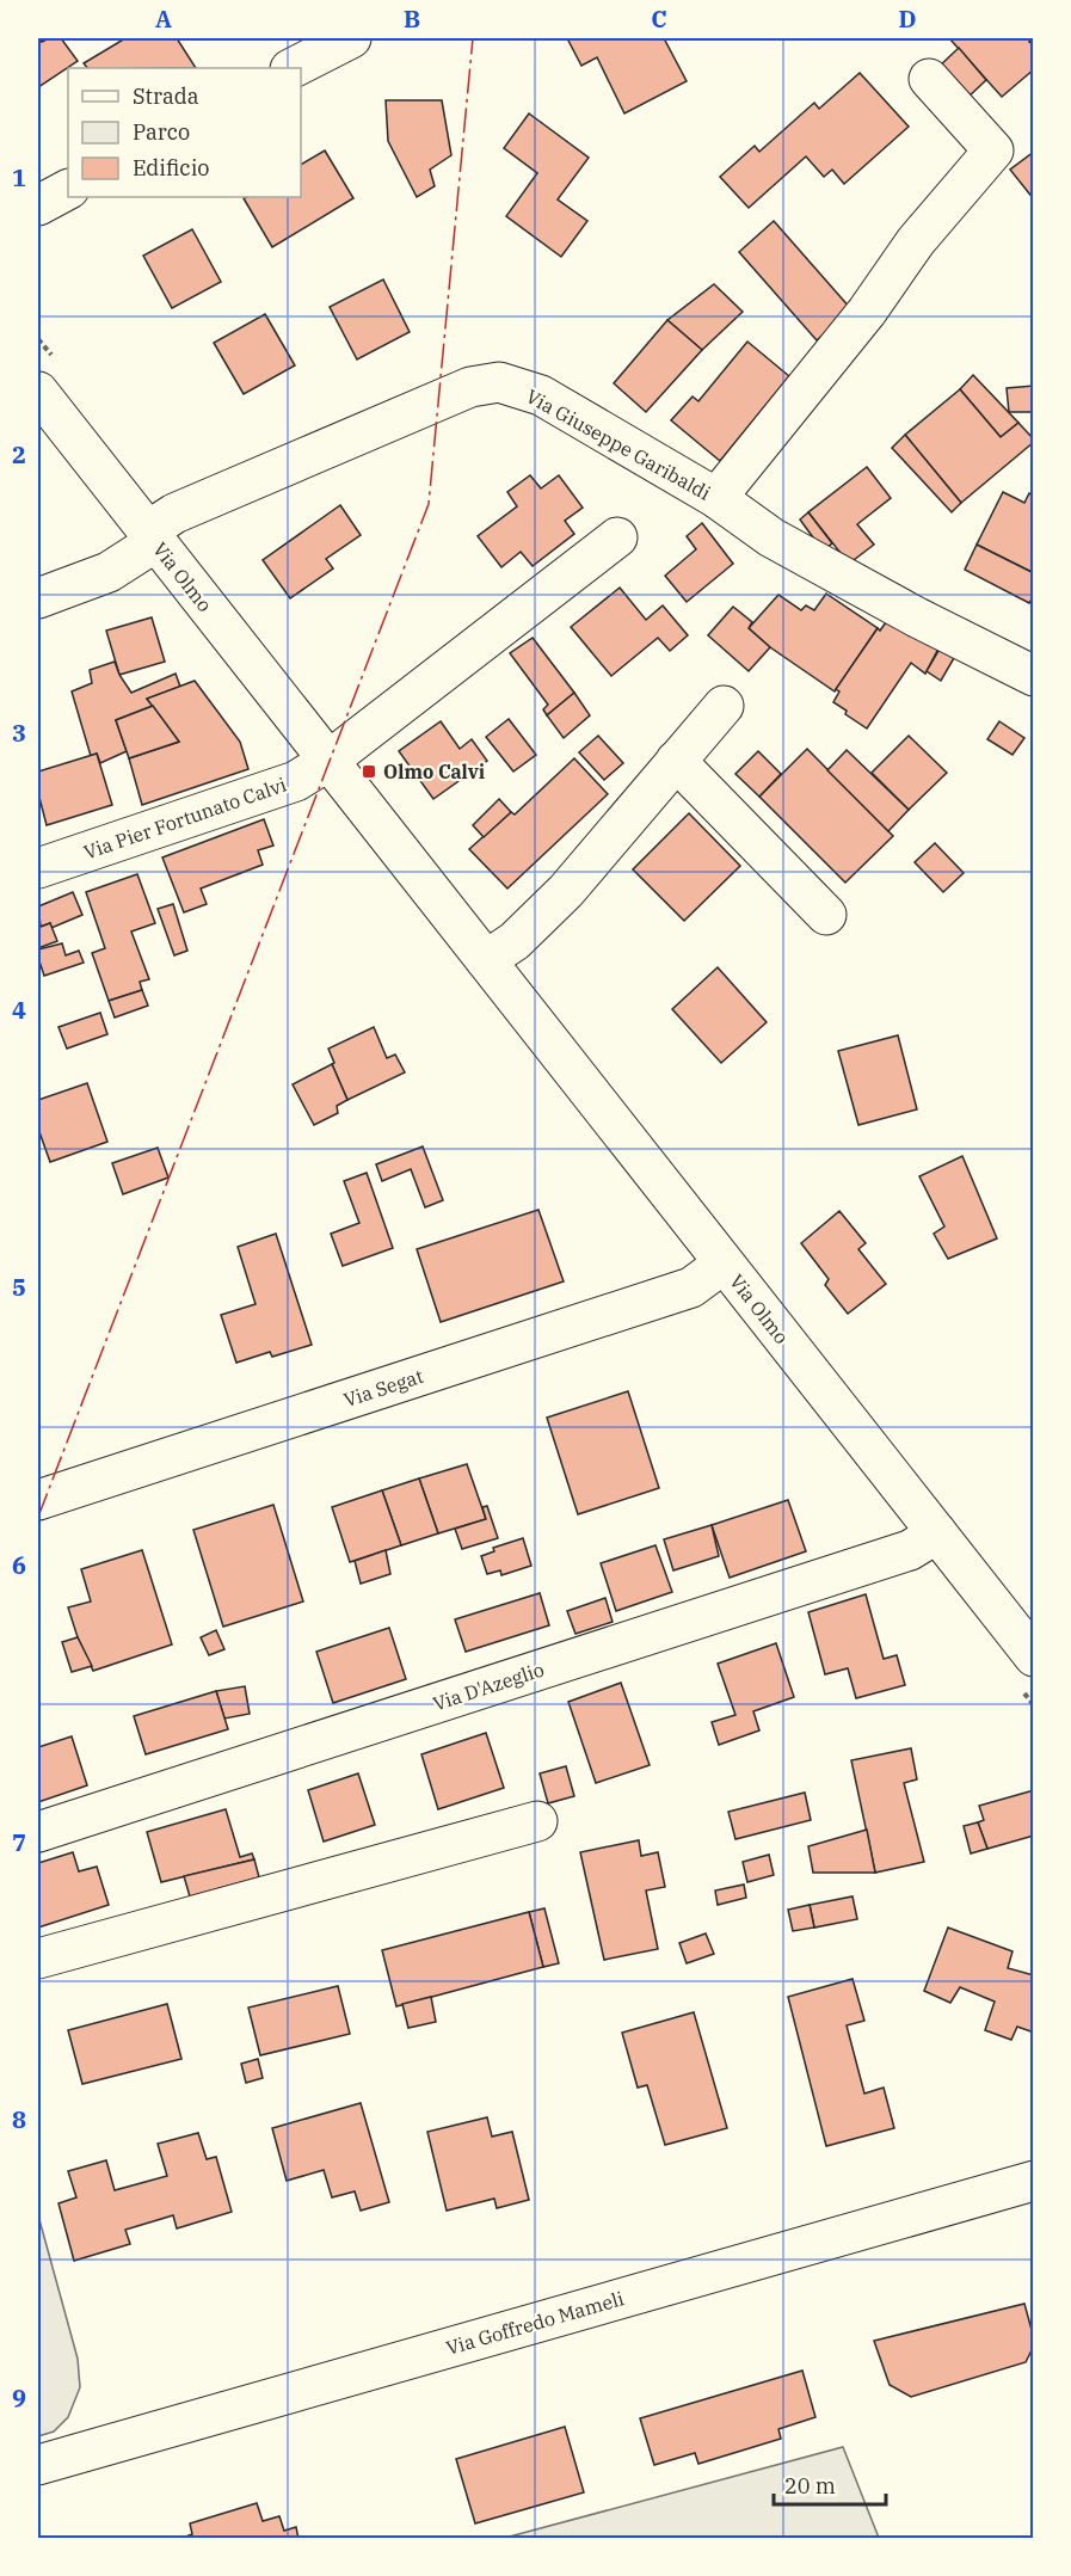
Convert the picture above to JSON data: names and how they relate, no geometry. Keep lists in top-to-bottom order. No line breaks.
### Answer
{"streets":{"street":["Via Giuseppe Garibaldi","Via Olmo","Via Pier Fortunato Calvi","Via Segat","Via D'Azeglio","Via Goffredo Mameli"]},"crossings":[["Via Giuseppe Garibaldi","Via Olmo"],["Via Olmo","Via Pier Fortunato Calvi"],["Via Olmo","Via Segat"],["Via Olmo","Via D'Azeglio"]],"places":{"transit":["Olmo Calvi"]},"legend":["Strada","Parco","Edificio"],"scale_bar":"20 m","grid":{"columns":["A","B","C","D"],"rows":["1","2","3","4","5","6","7","8","9"]}}
